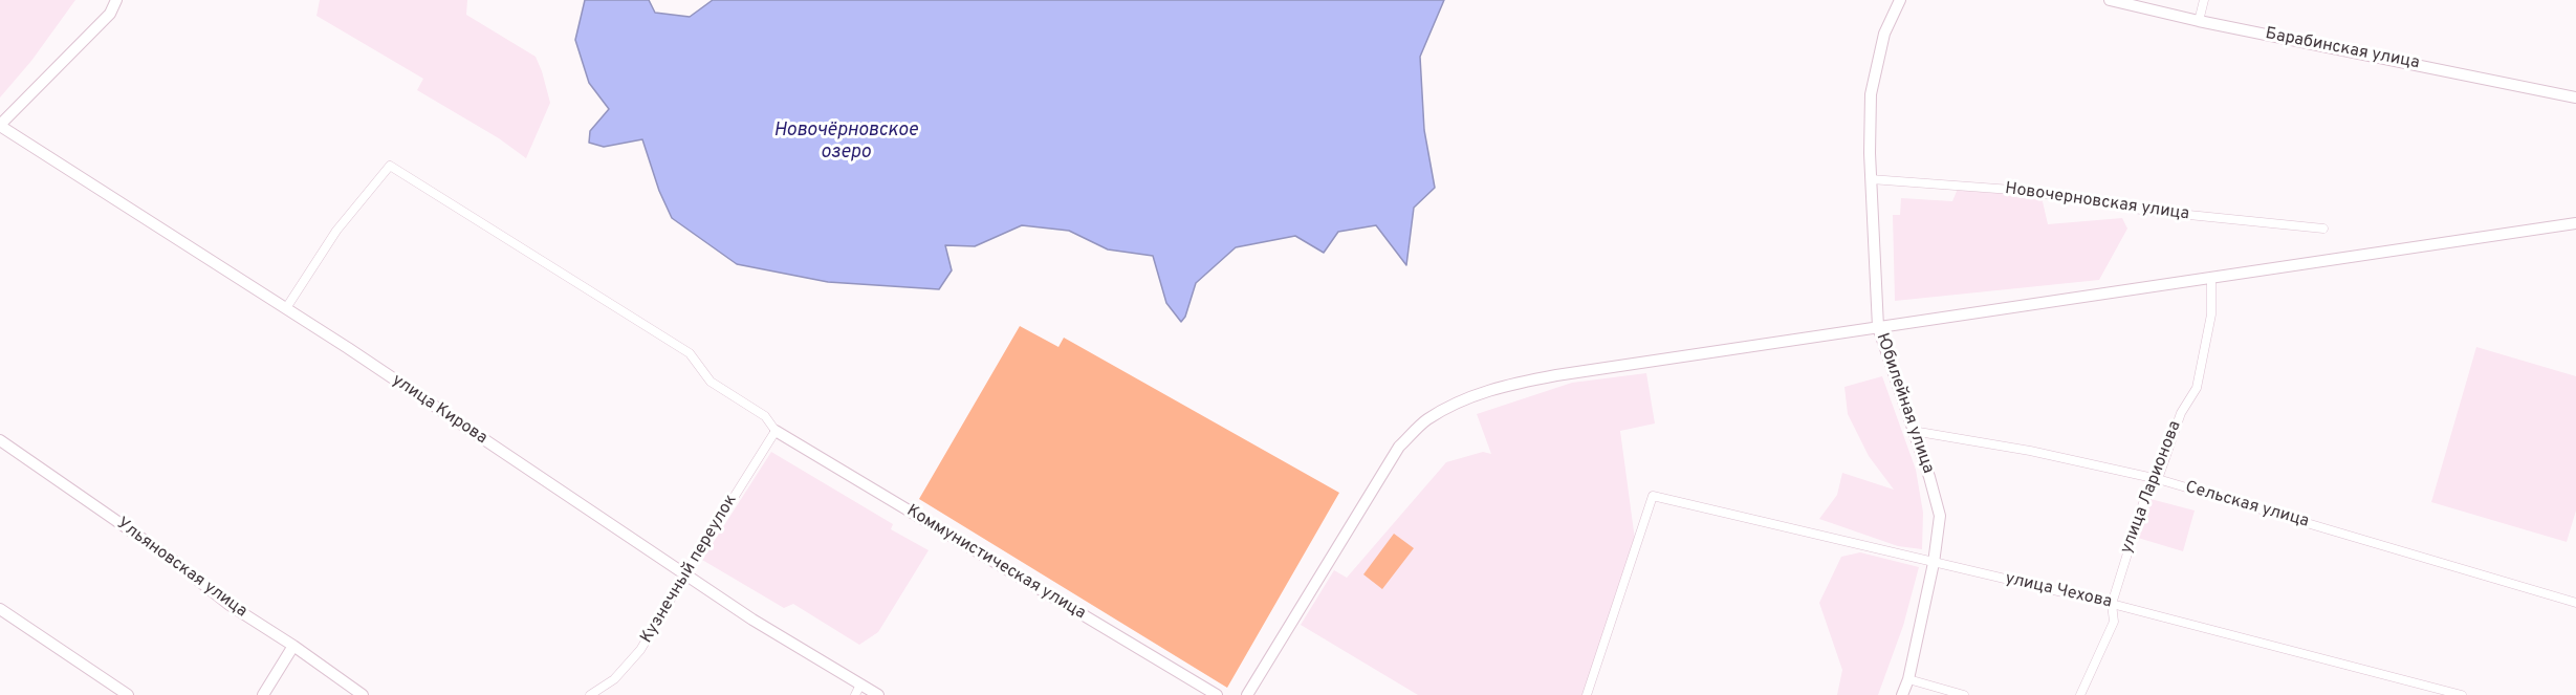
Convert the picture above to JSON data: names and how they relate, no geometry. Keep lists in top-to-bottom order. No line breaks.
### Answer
{"streets":{"street":["Барабинская улица","Новочерновская улица","Юбилейная улица","улица Кирова","улица Ларионова","Сельская улица","Коммунистическая улица","Ульяновская улица","Кузнечный переулок","улица Чехова"]},"crossings":[["Новочерновская улица","Юбилейная улица"],["Юбилейная улица","Сельская улица"],["Юбилейная улица","улица Чехова"],["улица Кирова","Кузнечный переулок"],["улица Ларионова","Сельская улица"],["улица Ларионова","улица Чехова"],["Коммунистическая улица","Кузнечный переулок"]],"water":["Новочёрновское озеро"]}
